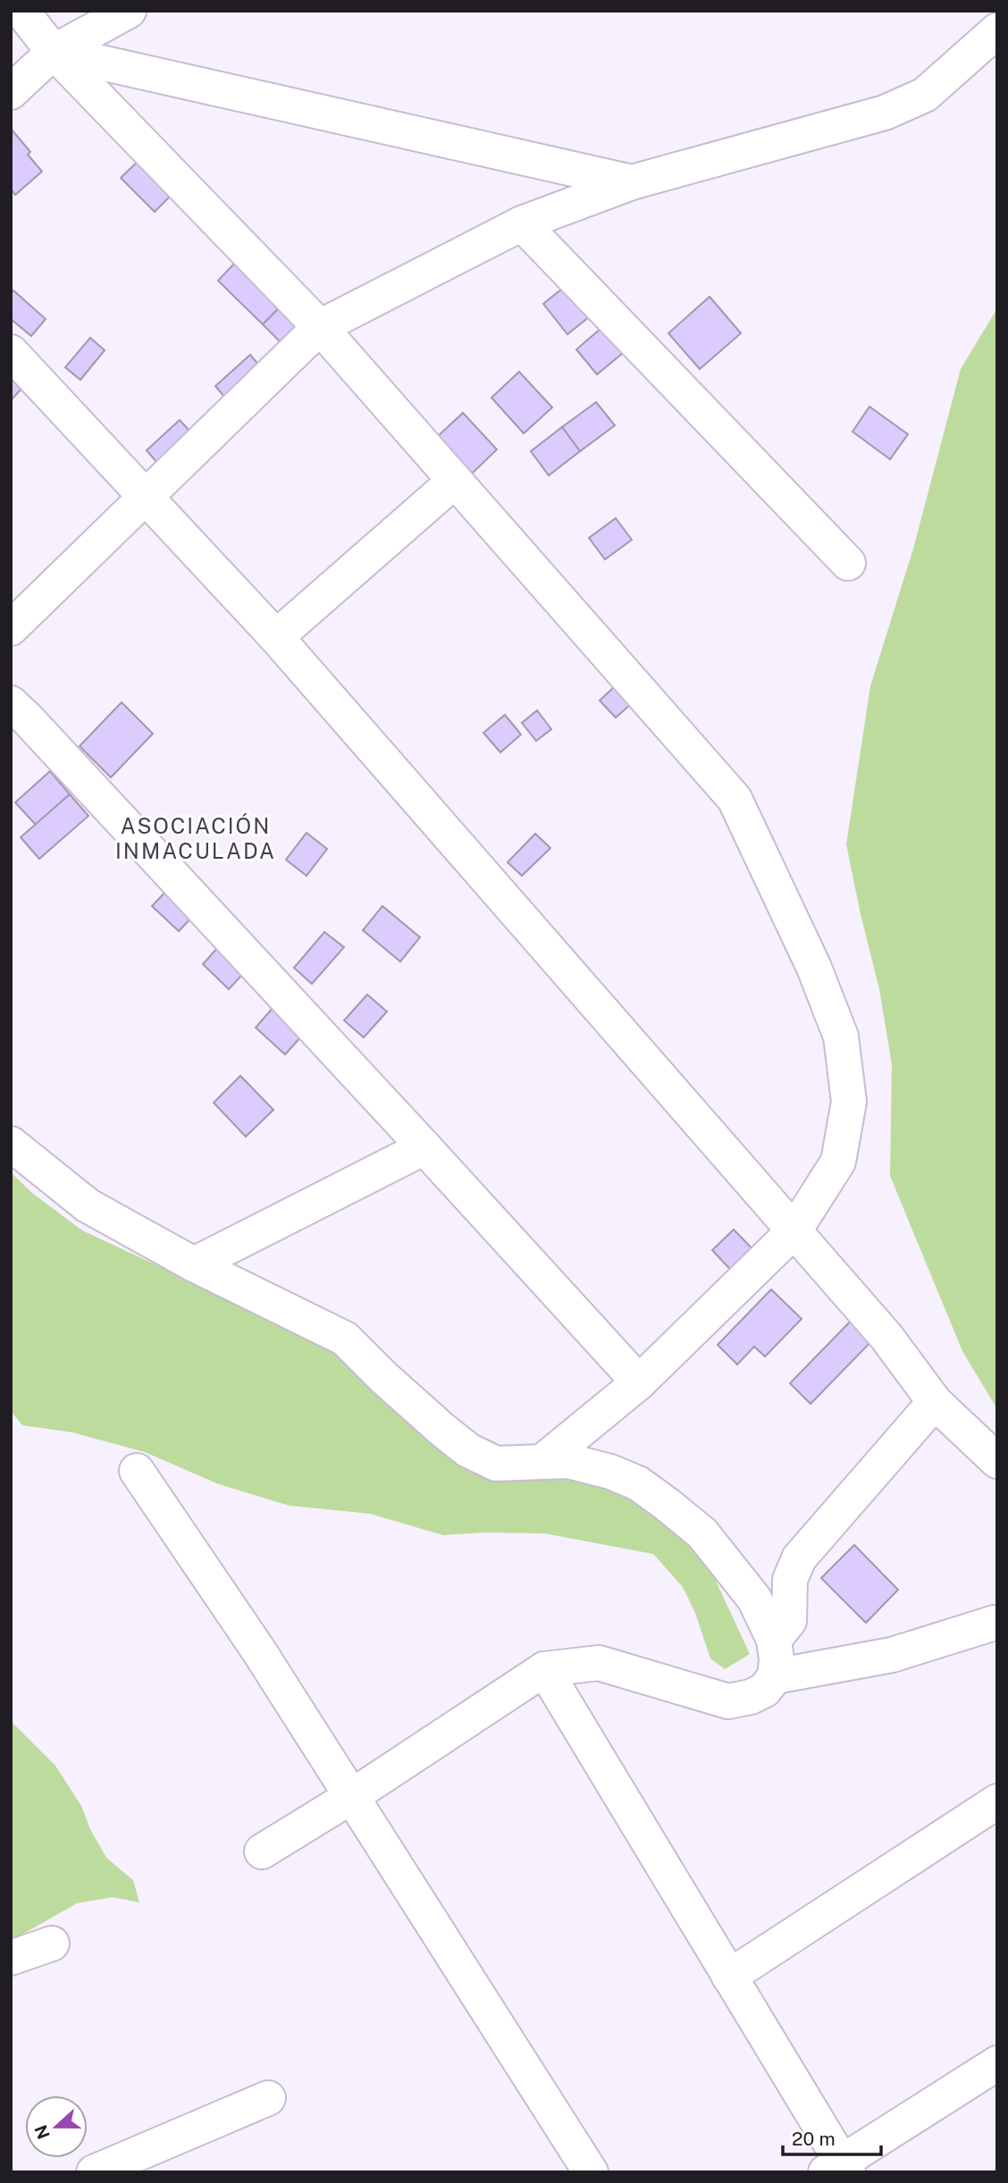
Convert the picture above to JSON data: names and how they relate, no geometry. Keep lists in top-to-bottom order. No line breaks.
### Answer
{"districts":["ASOCIACIÓN INMACULADA"],"scale_bar":"20 m","north":"left"}
